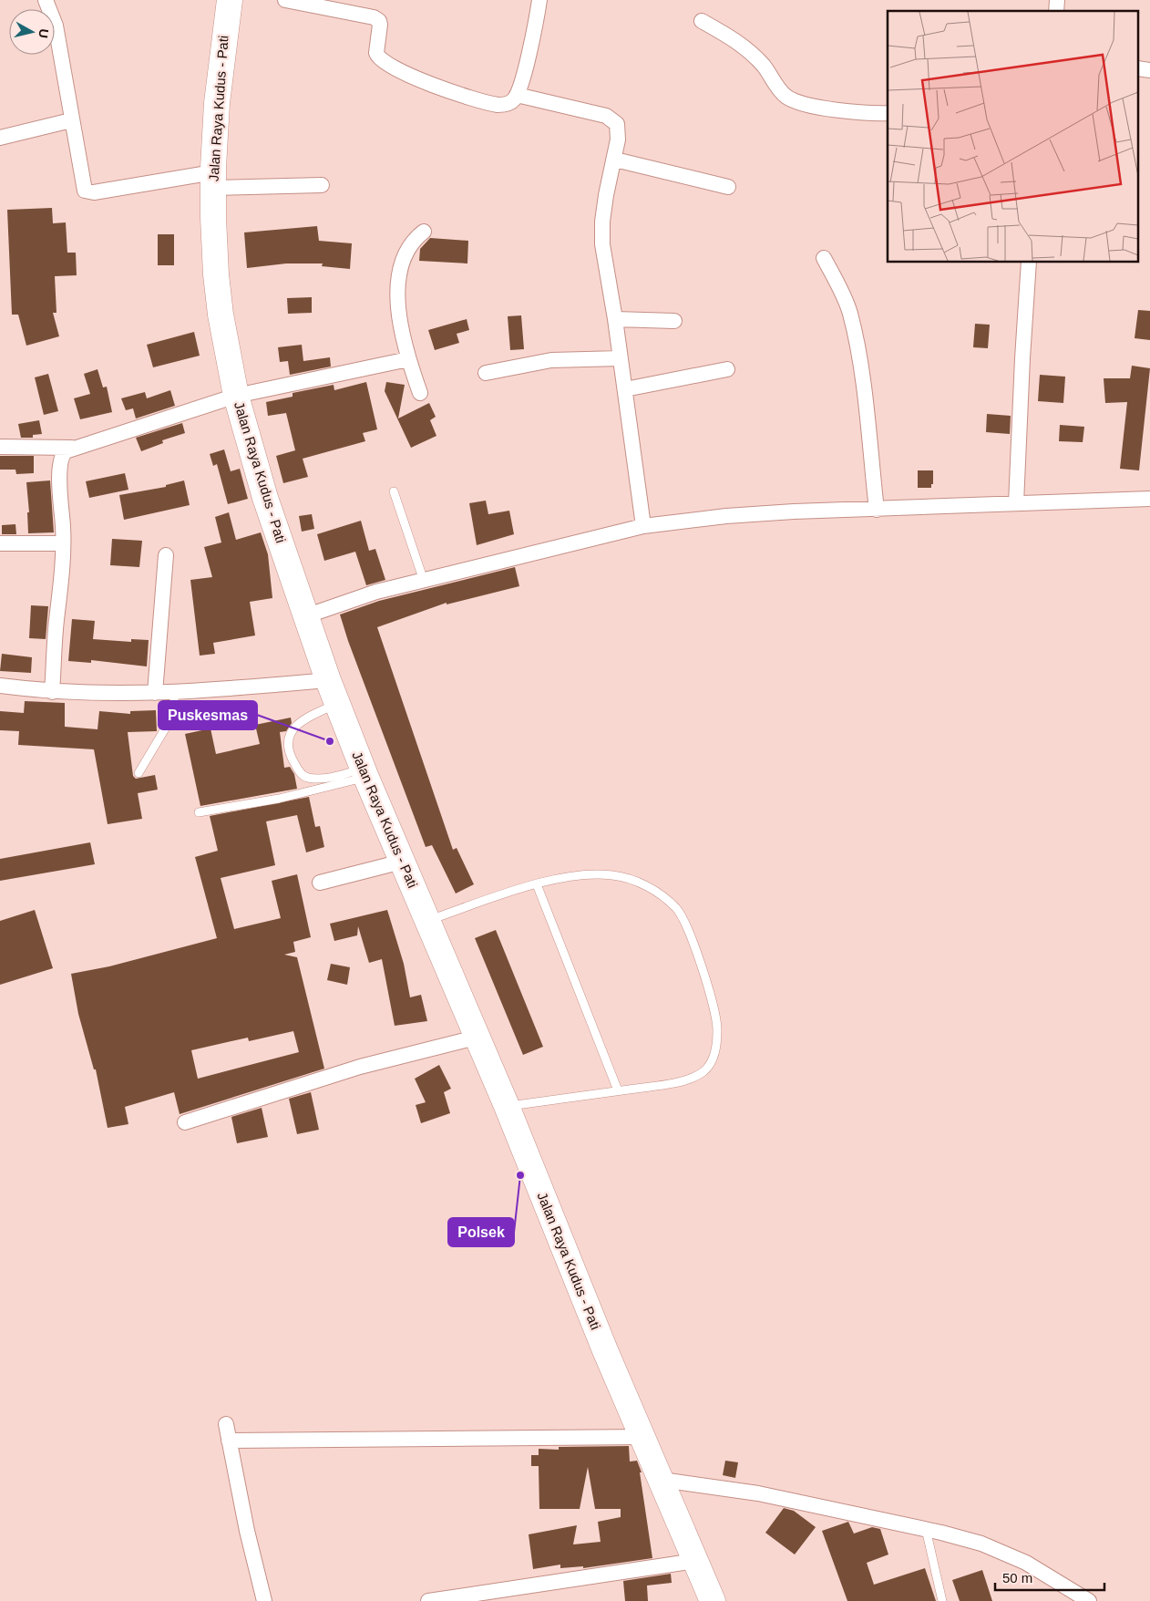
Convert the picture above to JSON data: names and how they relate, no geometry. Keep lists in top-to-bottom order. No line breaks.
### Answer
{"streets":{"highway":["Jalan Raya Kudus - Pati"]},"places":["Puskesmas","Polsek"],"scale_bar":"50 m","north":"right"}
